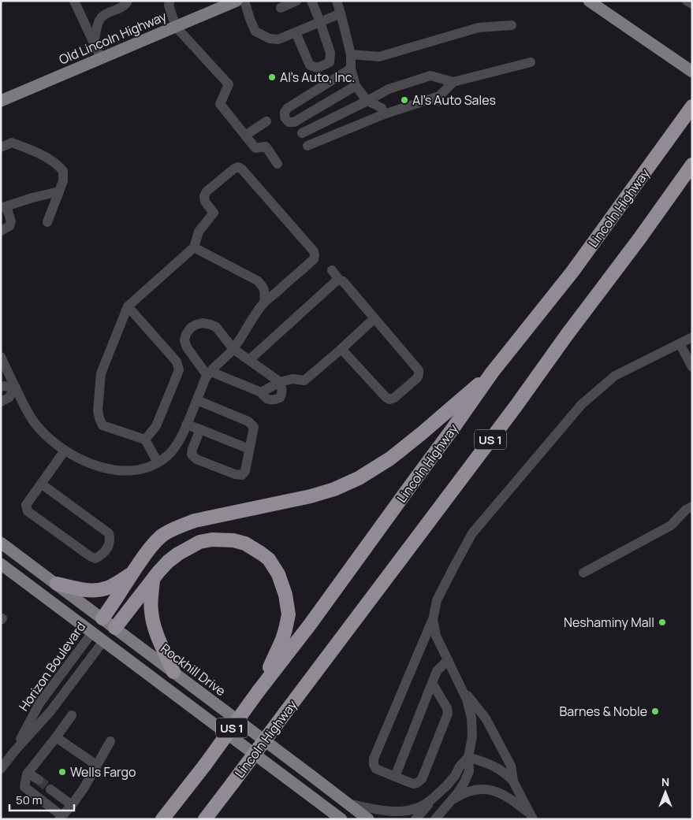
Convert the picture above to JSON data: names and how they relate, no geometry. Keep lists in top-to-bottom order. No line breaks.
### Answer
{"streets":{"highway":["Lincoln Highway","US 1"],"main road":["Old Lincoln Highway","Horizon Boulevard","Rockhill Drive"]},"crossings":[["Horizon Boulevard","Rockhill Drive"]],"places":["Al's Auto, Inc.","Al's Auto Sales","Neshaminy Mall","Barnes & Noble","Wells Fargo"],"scale_bar":"50 m","north":"top"}
